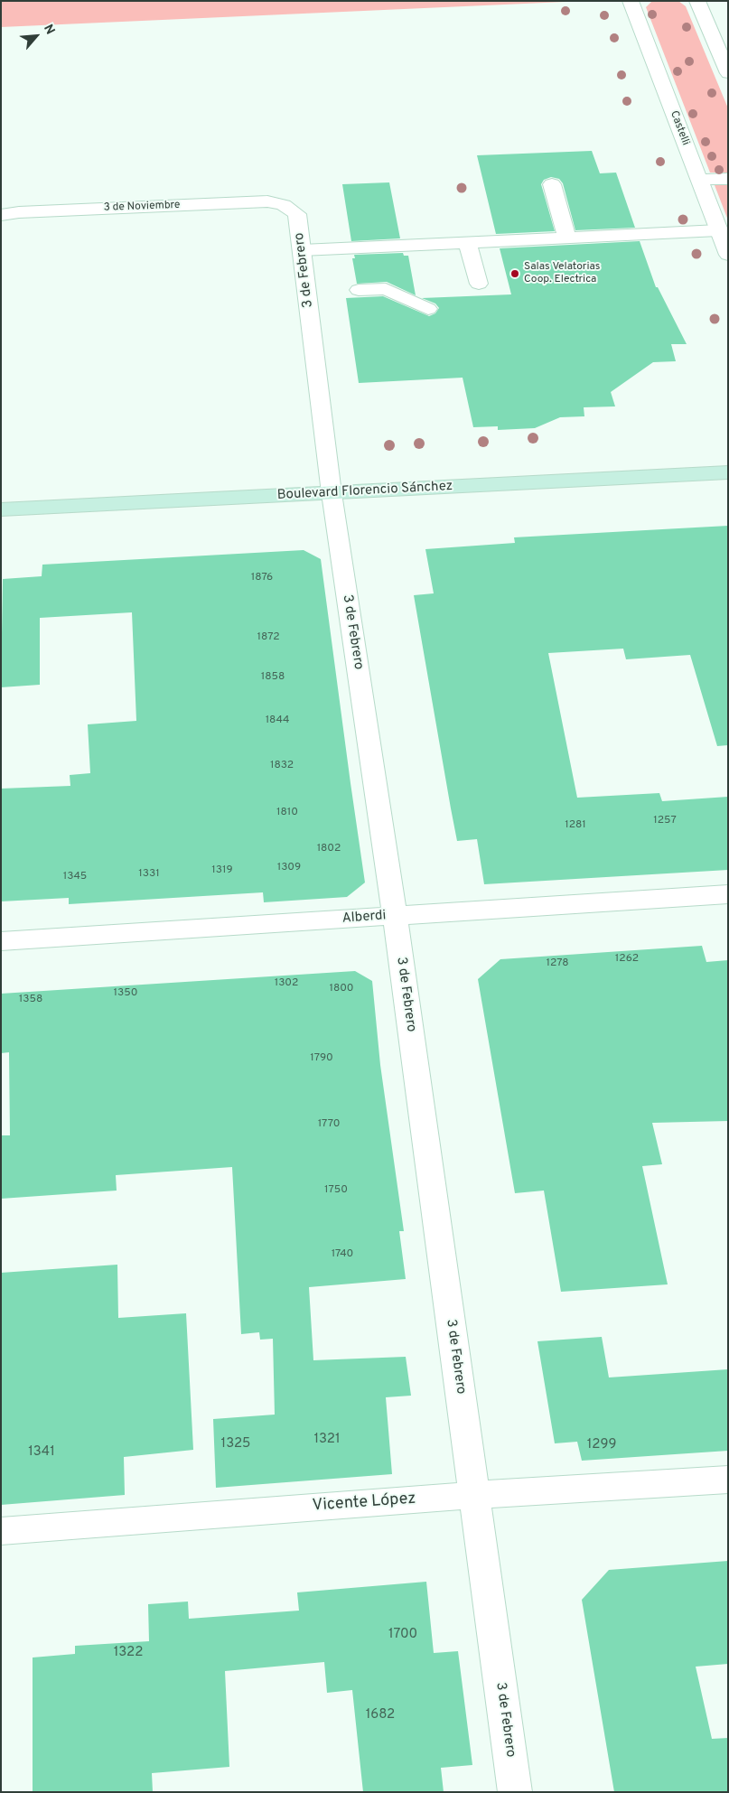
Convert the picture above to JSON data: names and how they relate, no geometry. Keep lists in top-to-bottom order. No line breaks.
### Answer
{"streets":{"main road":["Boulevard Florencio Sánchez"],"street":["Castelli","3 de Noviembre","3 de Febrero","Alberdi","Vicente López"]},"crossings":[["3 de Noviembre","3 de Febrero"],["3 de Febrero","Boulevard Florencio Sánchez"],["3 de Febrero","Alberdi"],["3 de Febrero","Vicente López"]],"places":["Salas Velatorias Coop. Electrica"],"house_numbers":["1876","1872","1858","1844","1832","1810","1257","1281","1802","1309","1319","1331","1345","1262","1278","1302","1800","1350","1358","1790","1770","1750","1740","1321","1325","1299","1341","1700","1322","1682"],"north":"top right"}
